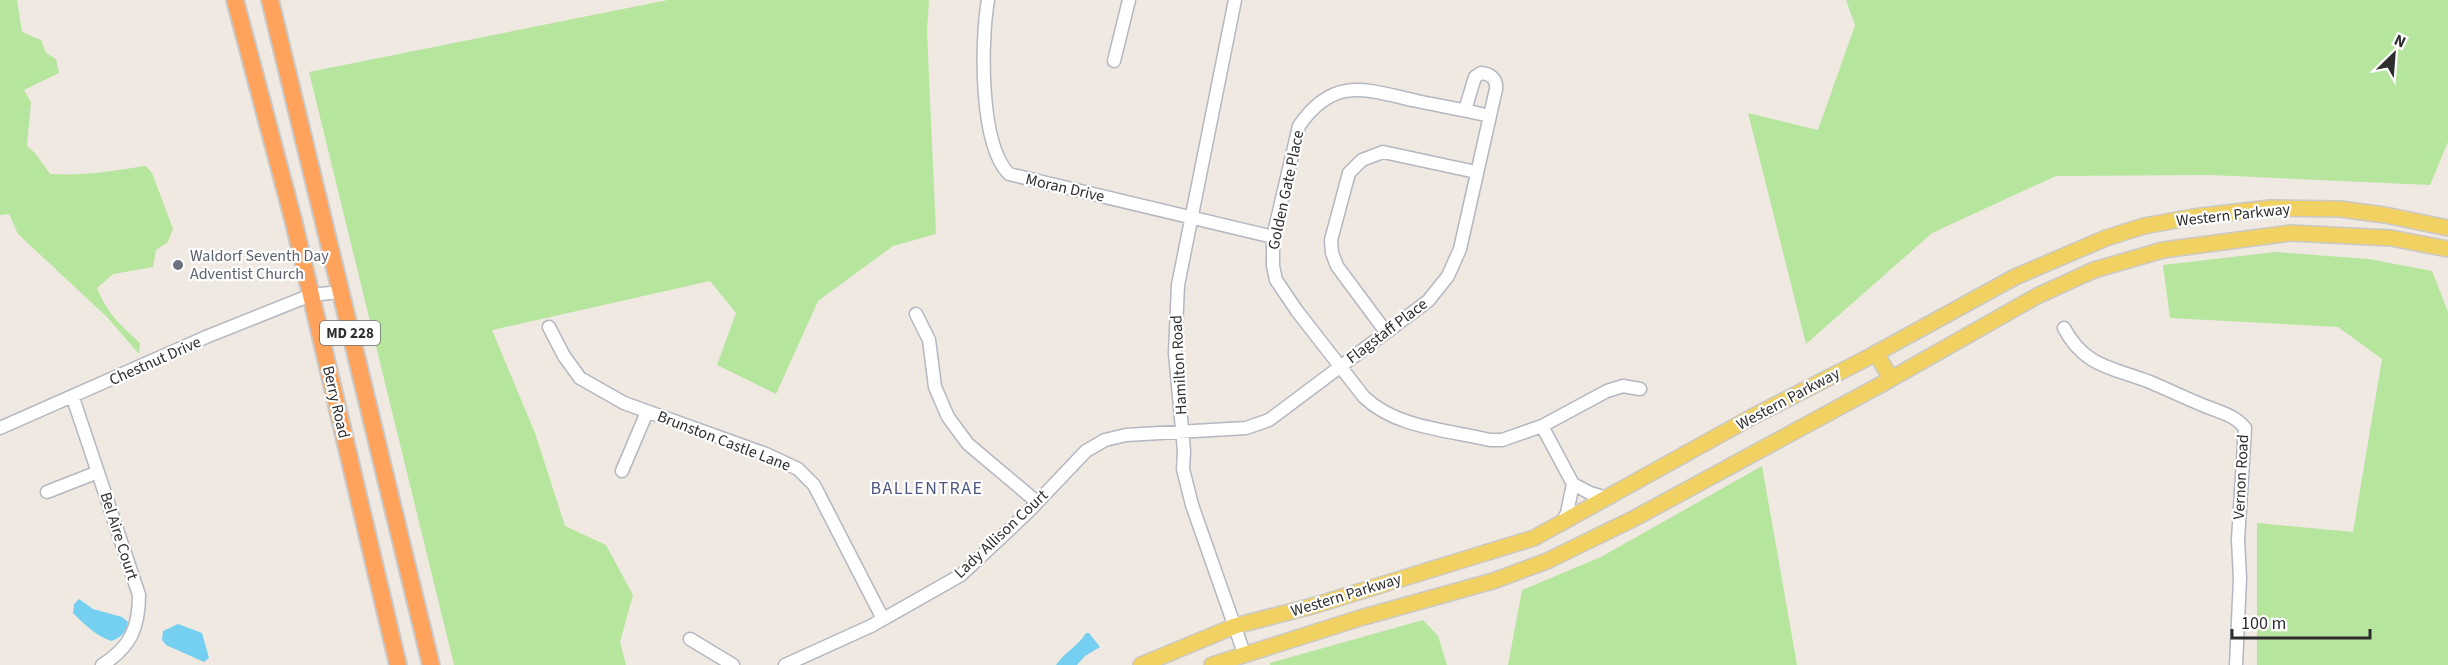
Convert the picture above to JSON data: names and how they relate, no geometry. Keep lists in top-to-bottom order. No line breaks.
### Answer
{"streets":{"highway":["MD 228","Berry Road"],"main road":["Western Parkway"],"street":["Moran Drive","Golden Gate Place","Flagstaff Place","Chestnut Drive","Hamilton Road","Brunston Castle Lane","Vernon Road","Lady Allison Court","Bel Aire Court"]},"crossings":[["Moran Drive","Golden Gate Place"],["Moran Drive","Hamilton Road"],["Golden Gate Place","Flagstaff Place"],["Western Parkway","Hamilton Road"],["Flagstaff Place","Hamilton Road"],["Flagstaff Place","Lady Allison Court"],["Chestnut Drive","Berry Road"],["Chestnut Drive","Bel Aire Court"],["Hamilton Road","Lady Allison Court"],["Brunston Castle Lane","Lady Allison Court"]],"districts":["BALLENTRAE"],"places":["Waldorf Seventh Day Adventist Church"],"scale_bar":"100 m","north":"top right"}
